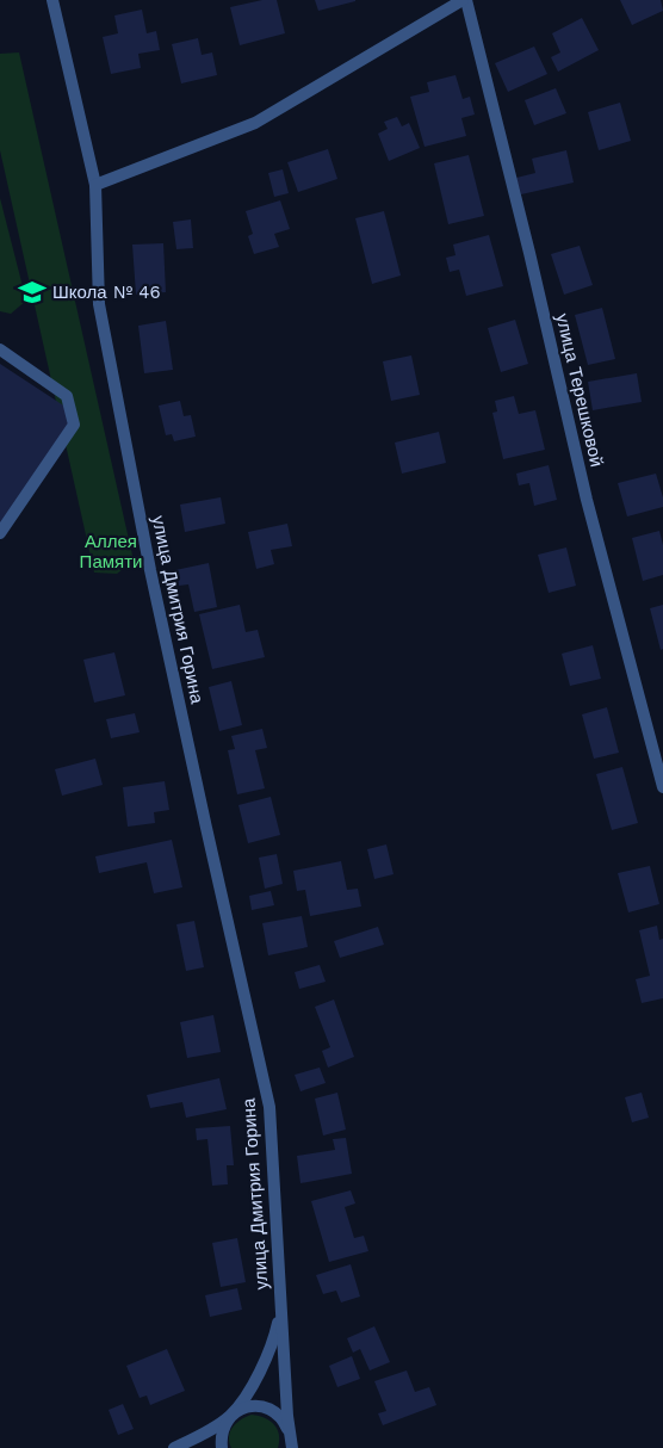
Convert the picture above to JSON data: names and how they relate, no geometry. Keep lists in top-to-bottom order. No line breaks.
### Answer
{"streets":{"street":["улица Терешковой","улица Дмитрия Горина"]},"parks":["Аллея Памяти"],"places":{"school or university":["Школа № 46"]}}
